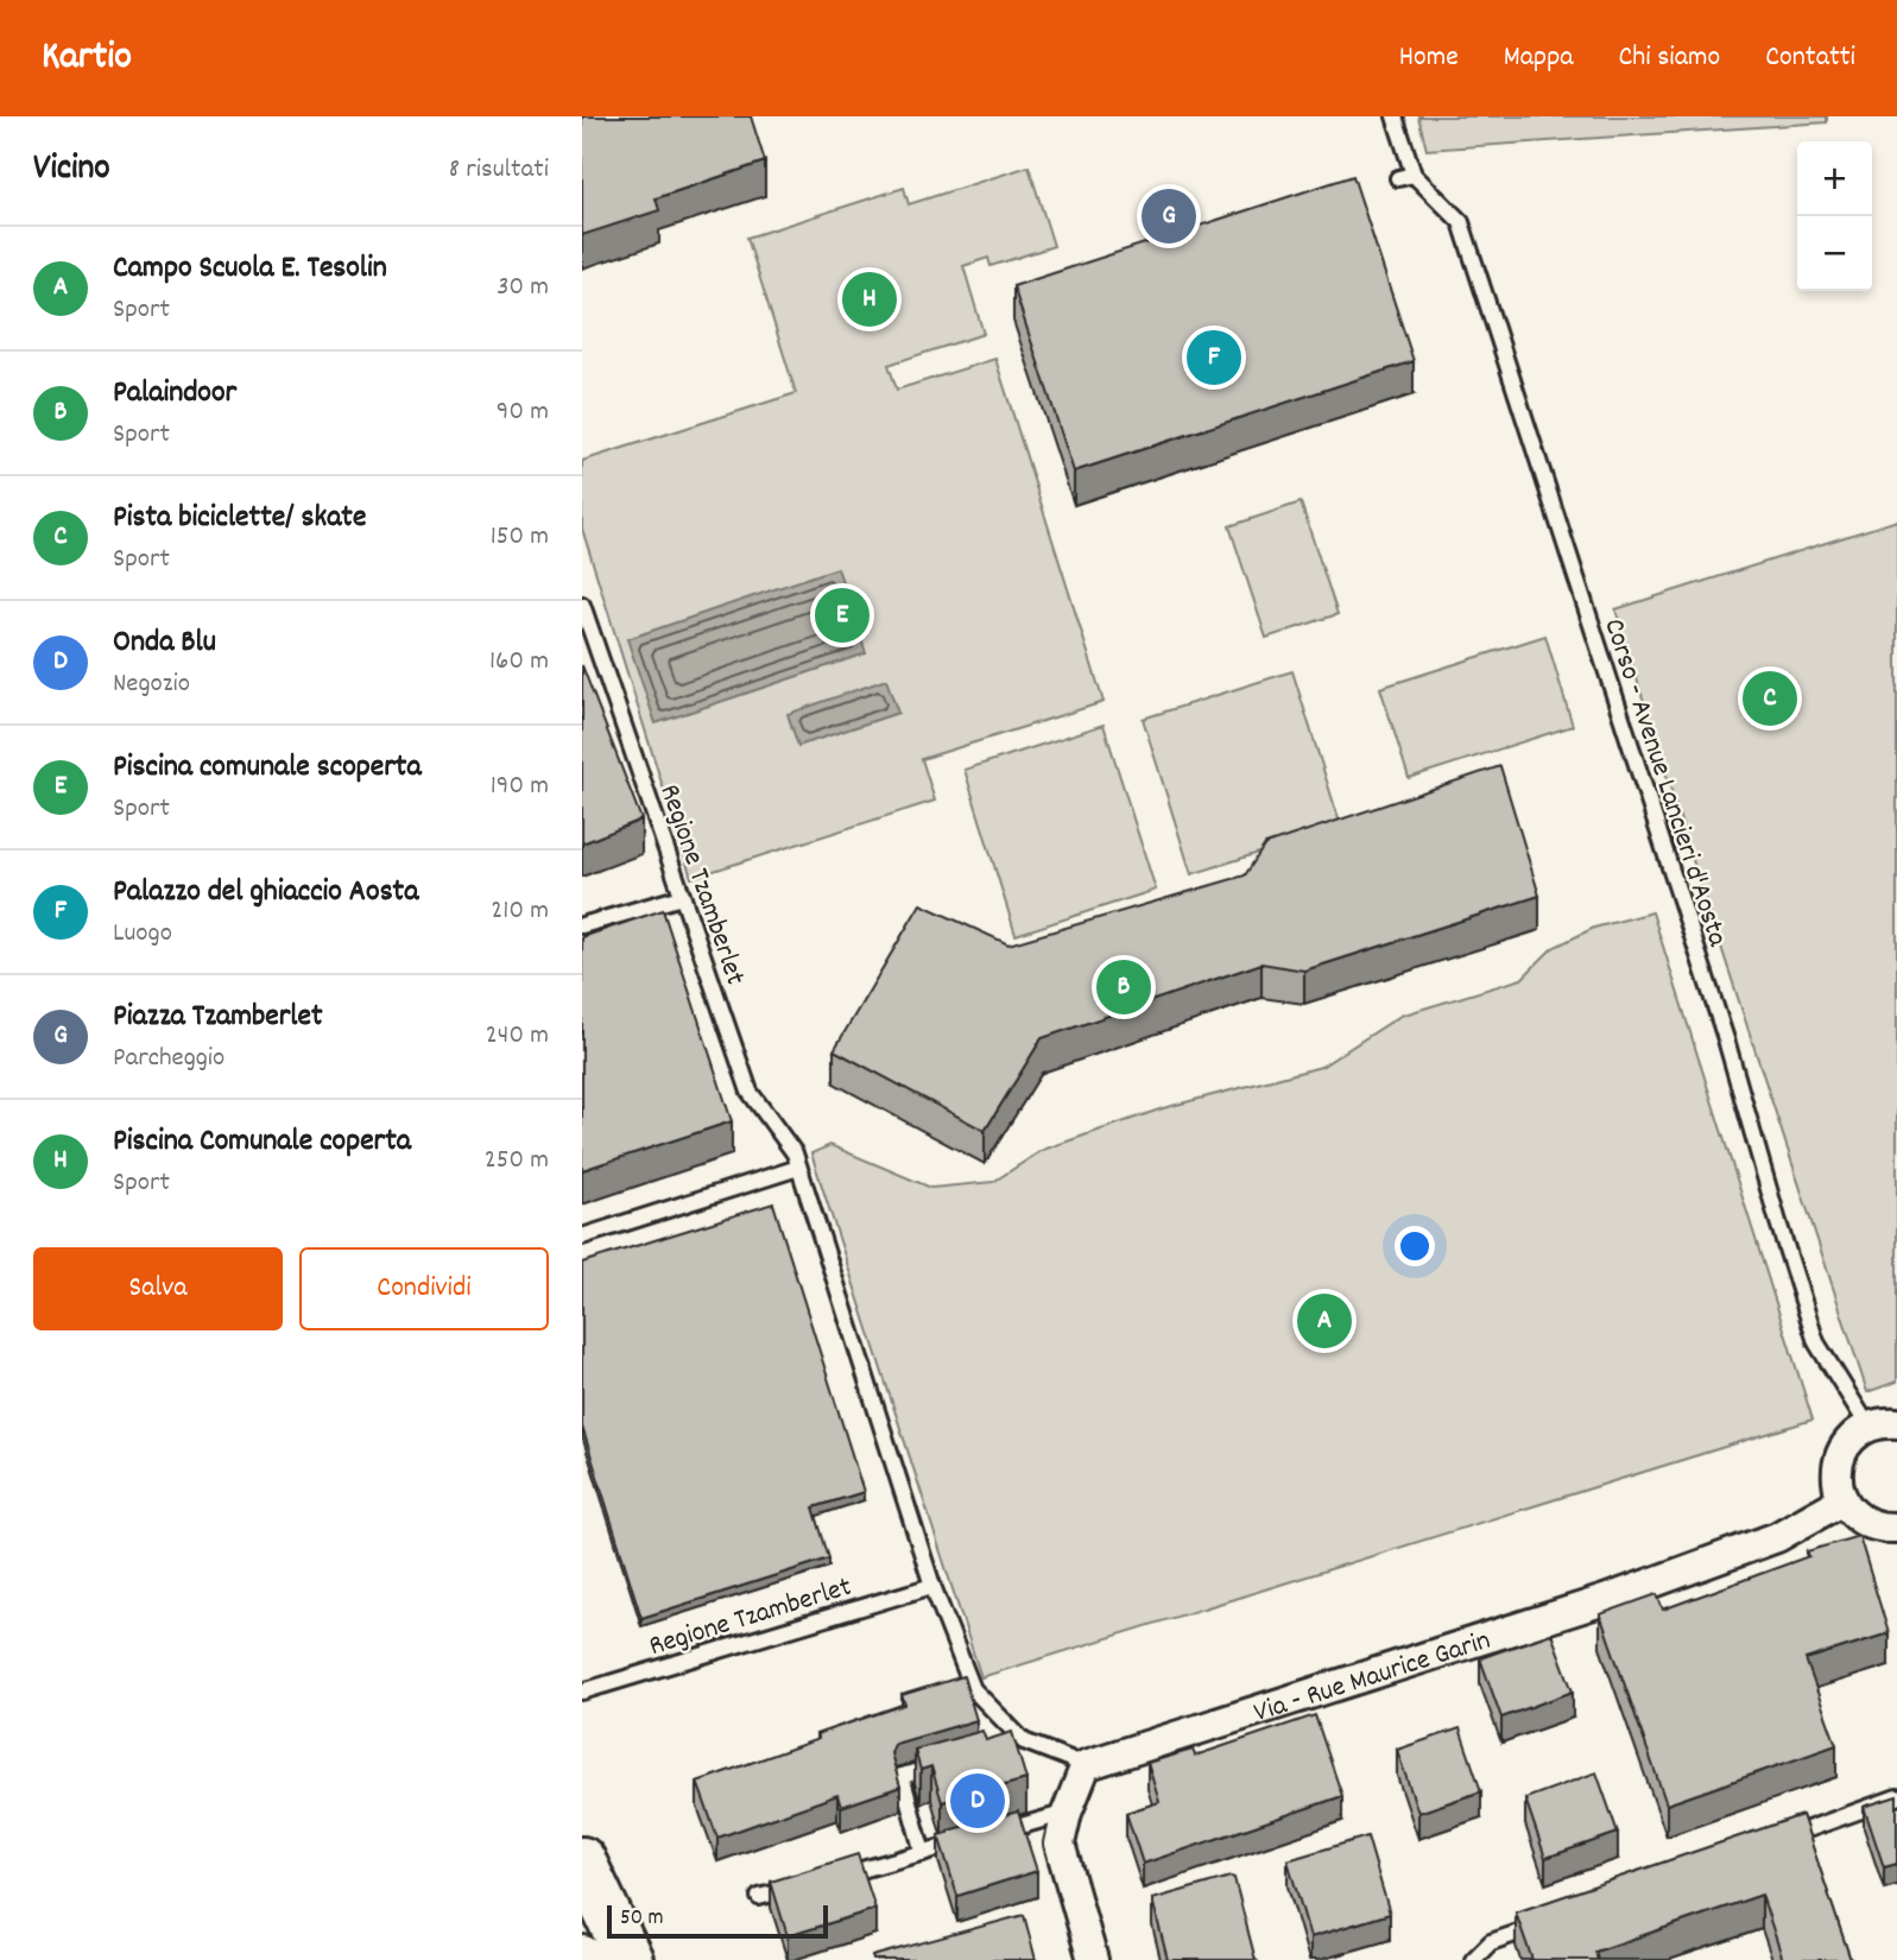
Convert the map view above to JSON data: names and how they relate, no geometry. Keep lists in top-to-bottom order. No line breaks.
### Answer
{"streets":{"street":["Via - Rue Maurice Garin"],"lane":["Corso - Avenue Lancieri d'Aosta","Regione Tzamberlet"]},"crossings":[["Regione Tzamberlet","Via - Rue Maurice Garin"]],"scale_bar":"50 m","page":{"header":"Kartio","nav":["Home","Mappa","Chi siamo","Contatti"],"heading":["Vicino","8 risultati"],"map_buttons":["+","−"],"pins":["G","H","F","E","C","B","A","D"],"list":[{"mark":"A","name":"Campo Scuola E. Tesolin","note":"Sport","value":"30 m"},{"mark":"B","name":"Palaindoor","note":"Sport","value":"90 m"},{"mark":"C","name":"Pista biciclette/ skate","note":"Sport","value":"150 m"},{"mark":"D","name":"Onda Blu","note":"Negozio","value":"160 m"},{"mark":"E","name":"Piscina comunale scoperta","note":"Sport","value":"190 m"},{"mark":"F","name":"Palazzo del ghiaccio Aosta","note":"Luogo","value":"210 m"},{"mark":"G","name":"Piazza Tzamberlet","note":"Parcheggio","value":"240 m"},{"mark":"H","name":"Piscina Comunale coperta","note":"Sport","value":"250 m"}],"buttons":["Salva","Condividi"],"scale":"50 m"}}
